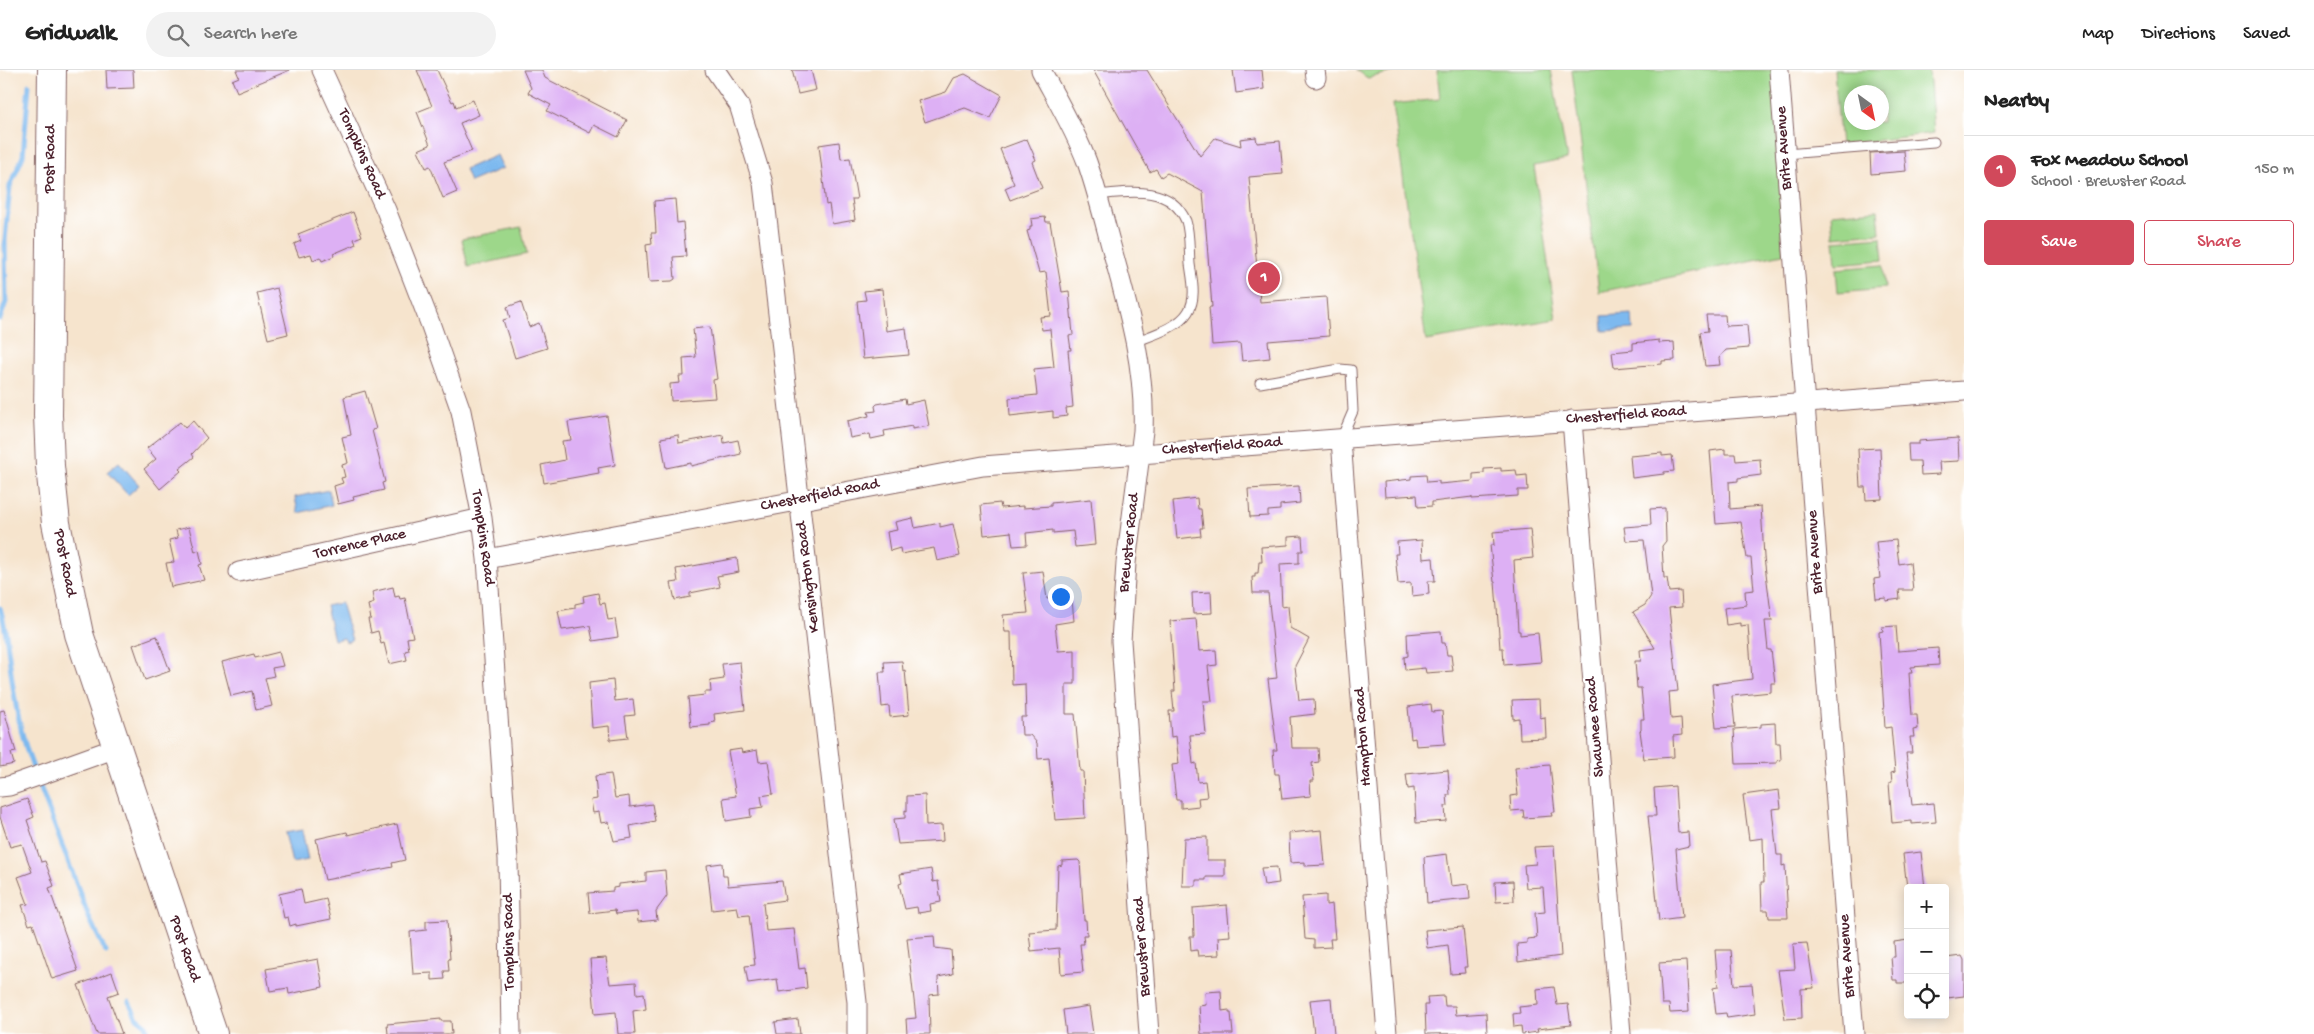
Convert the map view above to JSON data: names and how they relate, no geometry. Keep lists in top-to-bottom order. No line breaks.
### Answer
{"streets":{"main road":["Post Road"],"street":["Brite Avenue","Tompkins Road","Chesterfield Road","Brewster Road","Torrence Place","Kensington Road","Shawnee Road","Hampton Road"]},"crossings":[["Brite Avenue","Chesterfield Road"],["Tompkins Road","Chesterfield Road"],["Tompkins Road","Torrence Place"],["Chesterfield Road","Brewster Road"],["Chesterfield Road","Kensington Road"],["Chesterfield Road","Shawnee Road"],["Chesterfield Road","Hampton Road"]],"north":"bottom right","page":{"header":"Gridwalk","search":"Search here","nav":["Map","Directions","Saved"],"heading":"Nearby","list":[{"mark":"1","name":"Fox Meadow School","note":"School · Brewster Road","value":"150 m"}],"buttons":["Save","Share"],"pins":"1","map_buttons":["+","−"]}}
